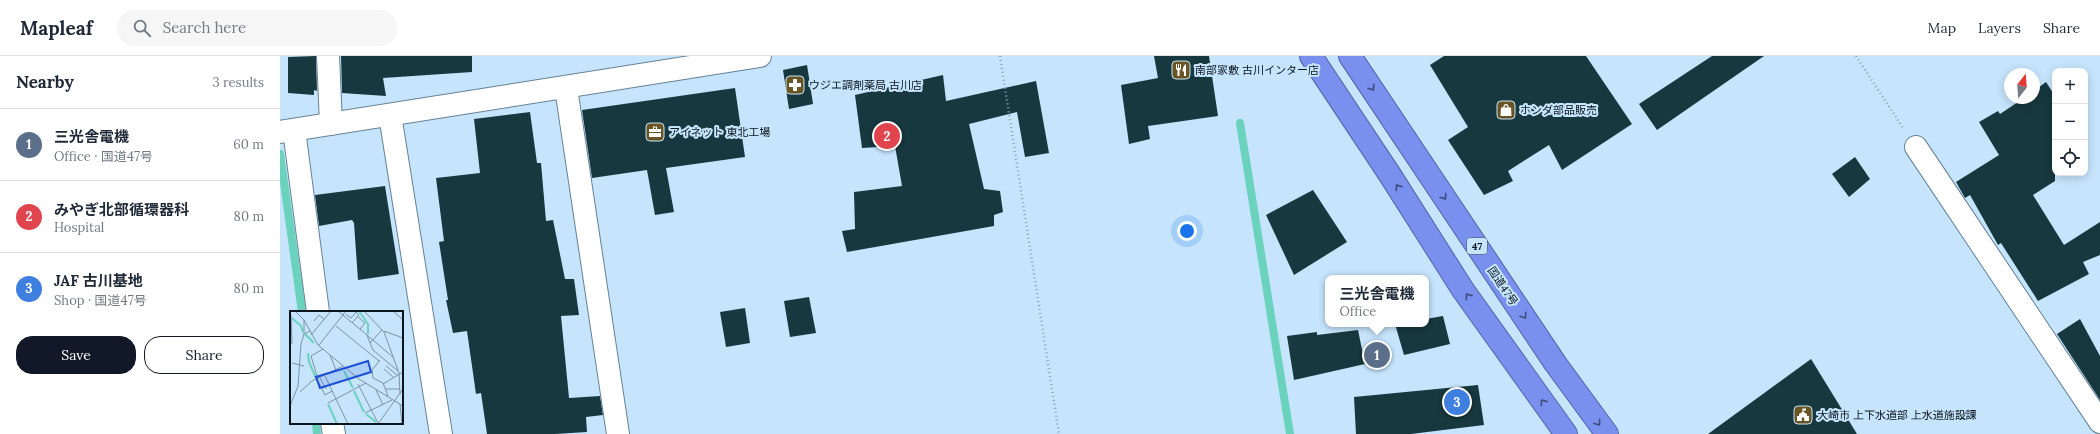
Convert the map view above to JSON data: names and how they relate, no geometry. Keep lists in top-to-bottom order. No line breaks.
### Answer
{"streets":{"highway":["47","国道47号"]},"places":{"restaurant":["南部家敷 古川インター店"],"pharmacy":["ウジエ調剤薬局 古川店"],"shop":["ホンダ部品販売"],"office":["アイネット 東北工場"],"public building":["大崎市 上下水道部 上水道施設課"]},"north":"top","page":{"header":"Mapleaf","search":"Search here","nav":["Map","Layers","Share"],"heading":["Nearby","3 results"],"map_buttons":["+","−"],"list":[{"mark":"1","name":"三光舎電機","note":"Office · 国道47号","value":"60 m"},{"mark":"2","name":"みやぎ北部循環器科","note":"Hospital","value":"80 m"},{"mark":"3","name":"JAF 古川基地","note":"Shop · 国道47号","value":"80 m"}],"pins":["2","1","3"],"popup":["三光舎電機","Office"],"buttons":["Save","Share"]}}
